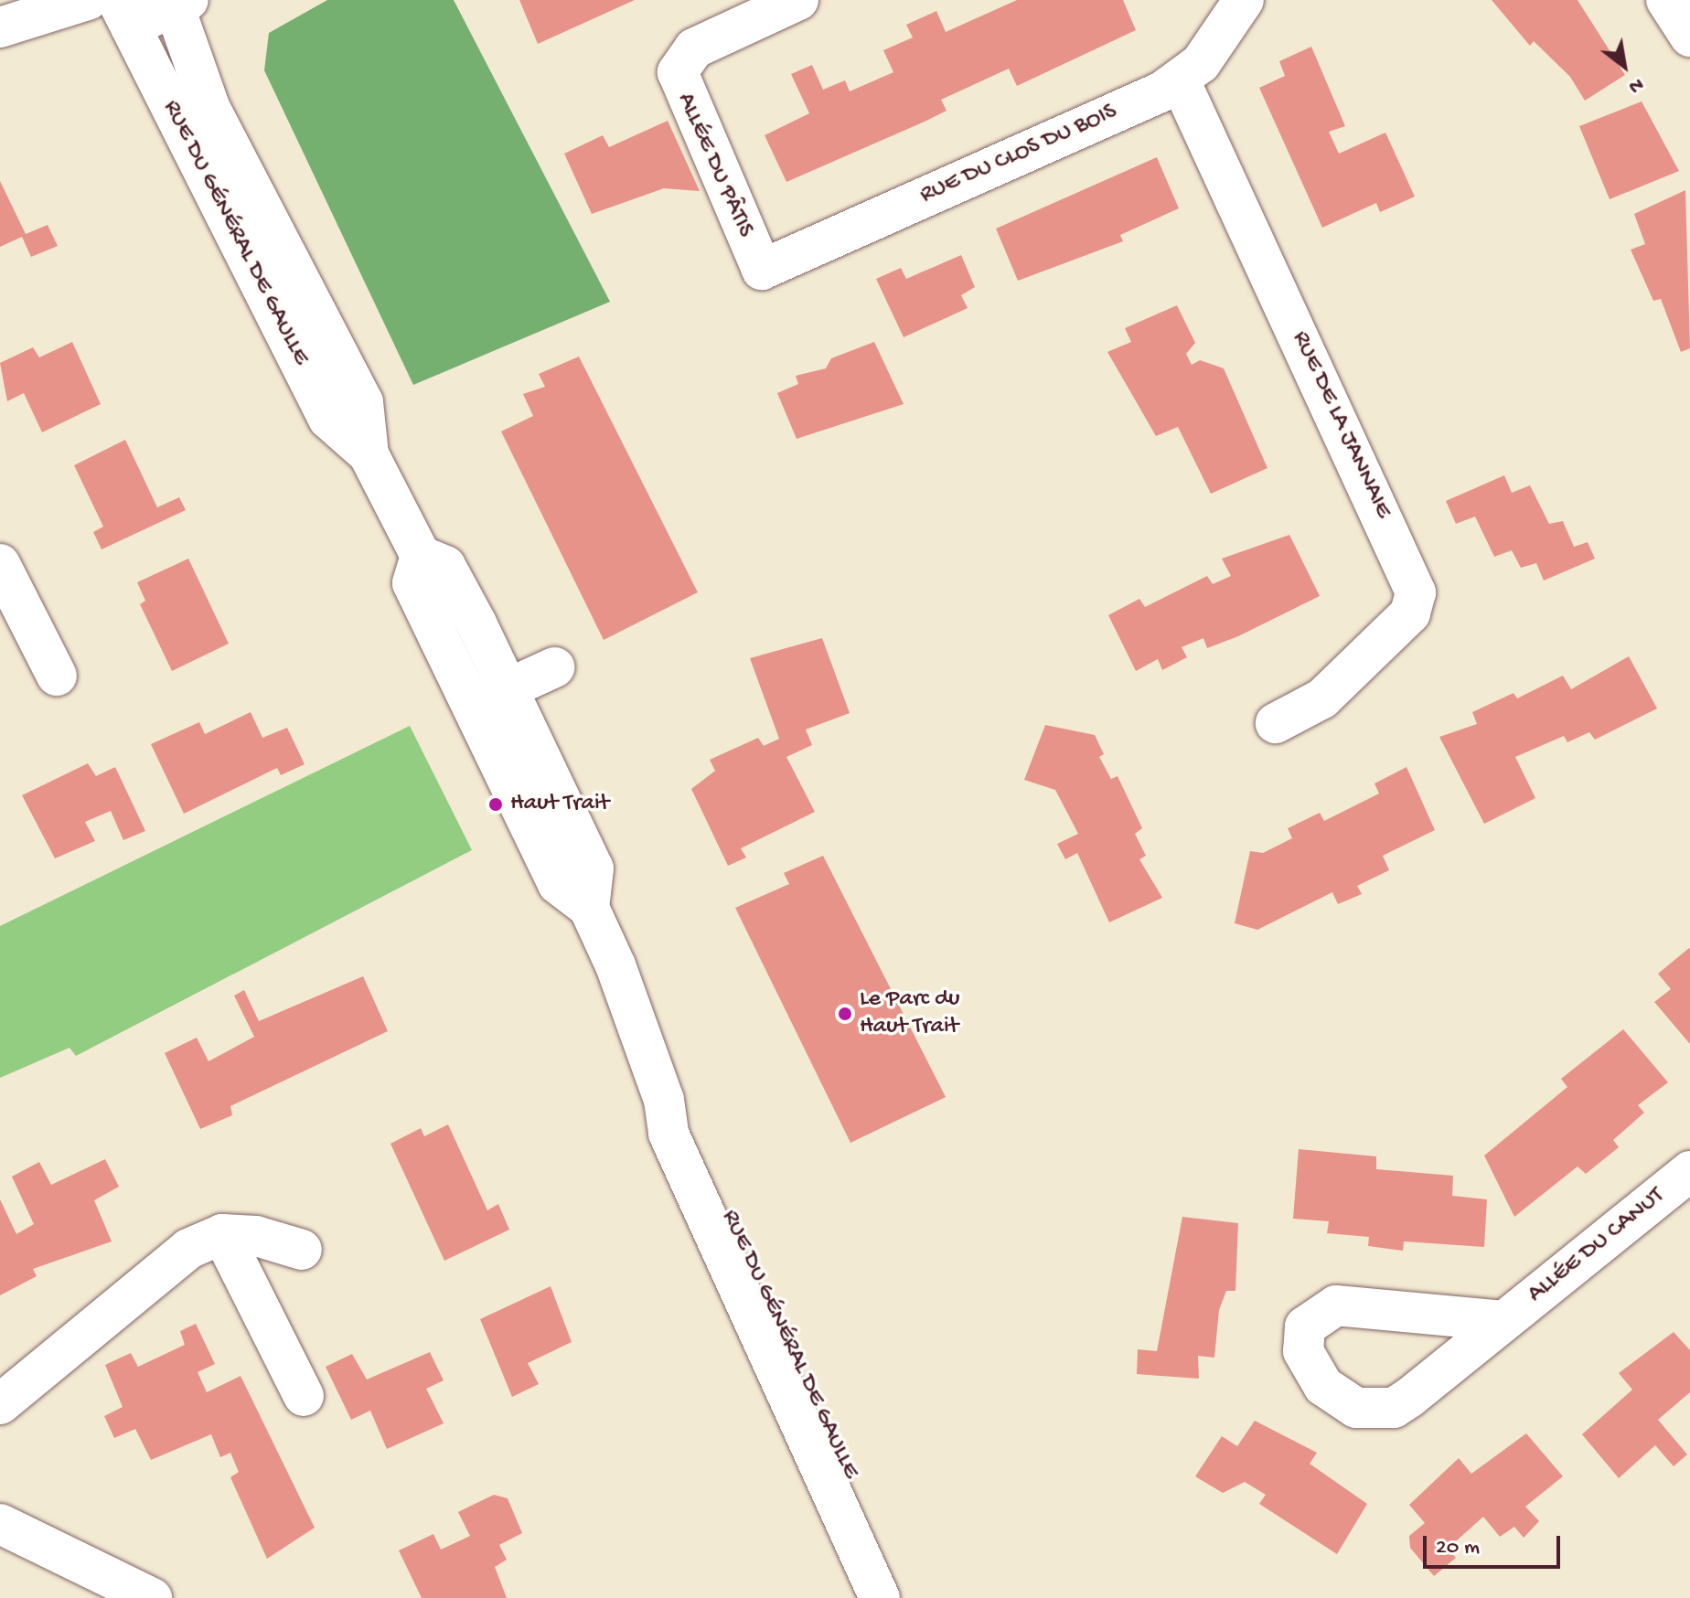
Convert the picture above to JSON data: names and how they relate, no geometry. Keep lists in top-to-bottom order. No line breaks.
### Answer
{"streets":{"main road":["RUE DU CLOS DU BOIS","ALLÉE DU PÂTIS","RUE DU GÉNÉRAL DE GAULLE","RUE DE LA JANNAIE","ALLÉE DU CANUT"]},"crossings":[["RUE DU CLOS DU BOIS","ALLÉE DU PÂTIS"],["RUE DU CLOS DU BOIS","RUE DE LA JANNAIE"]],"places":["Haut Trait","Le Parc du Haut Trait"],"scale_bar":"20 m","north":"bottom right"}
